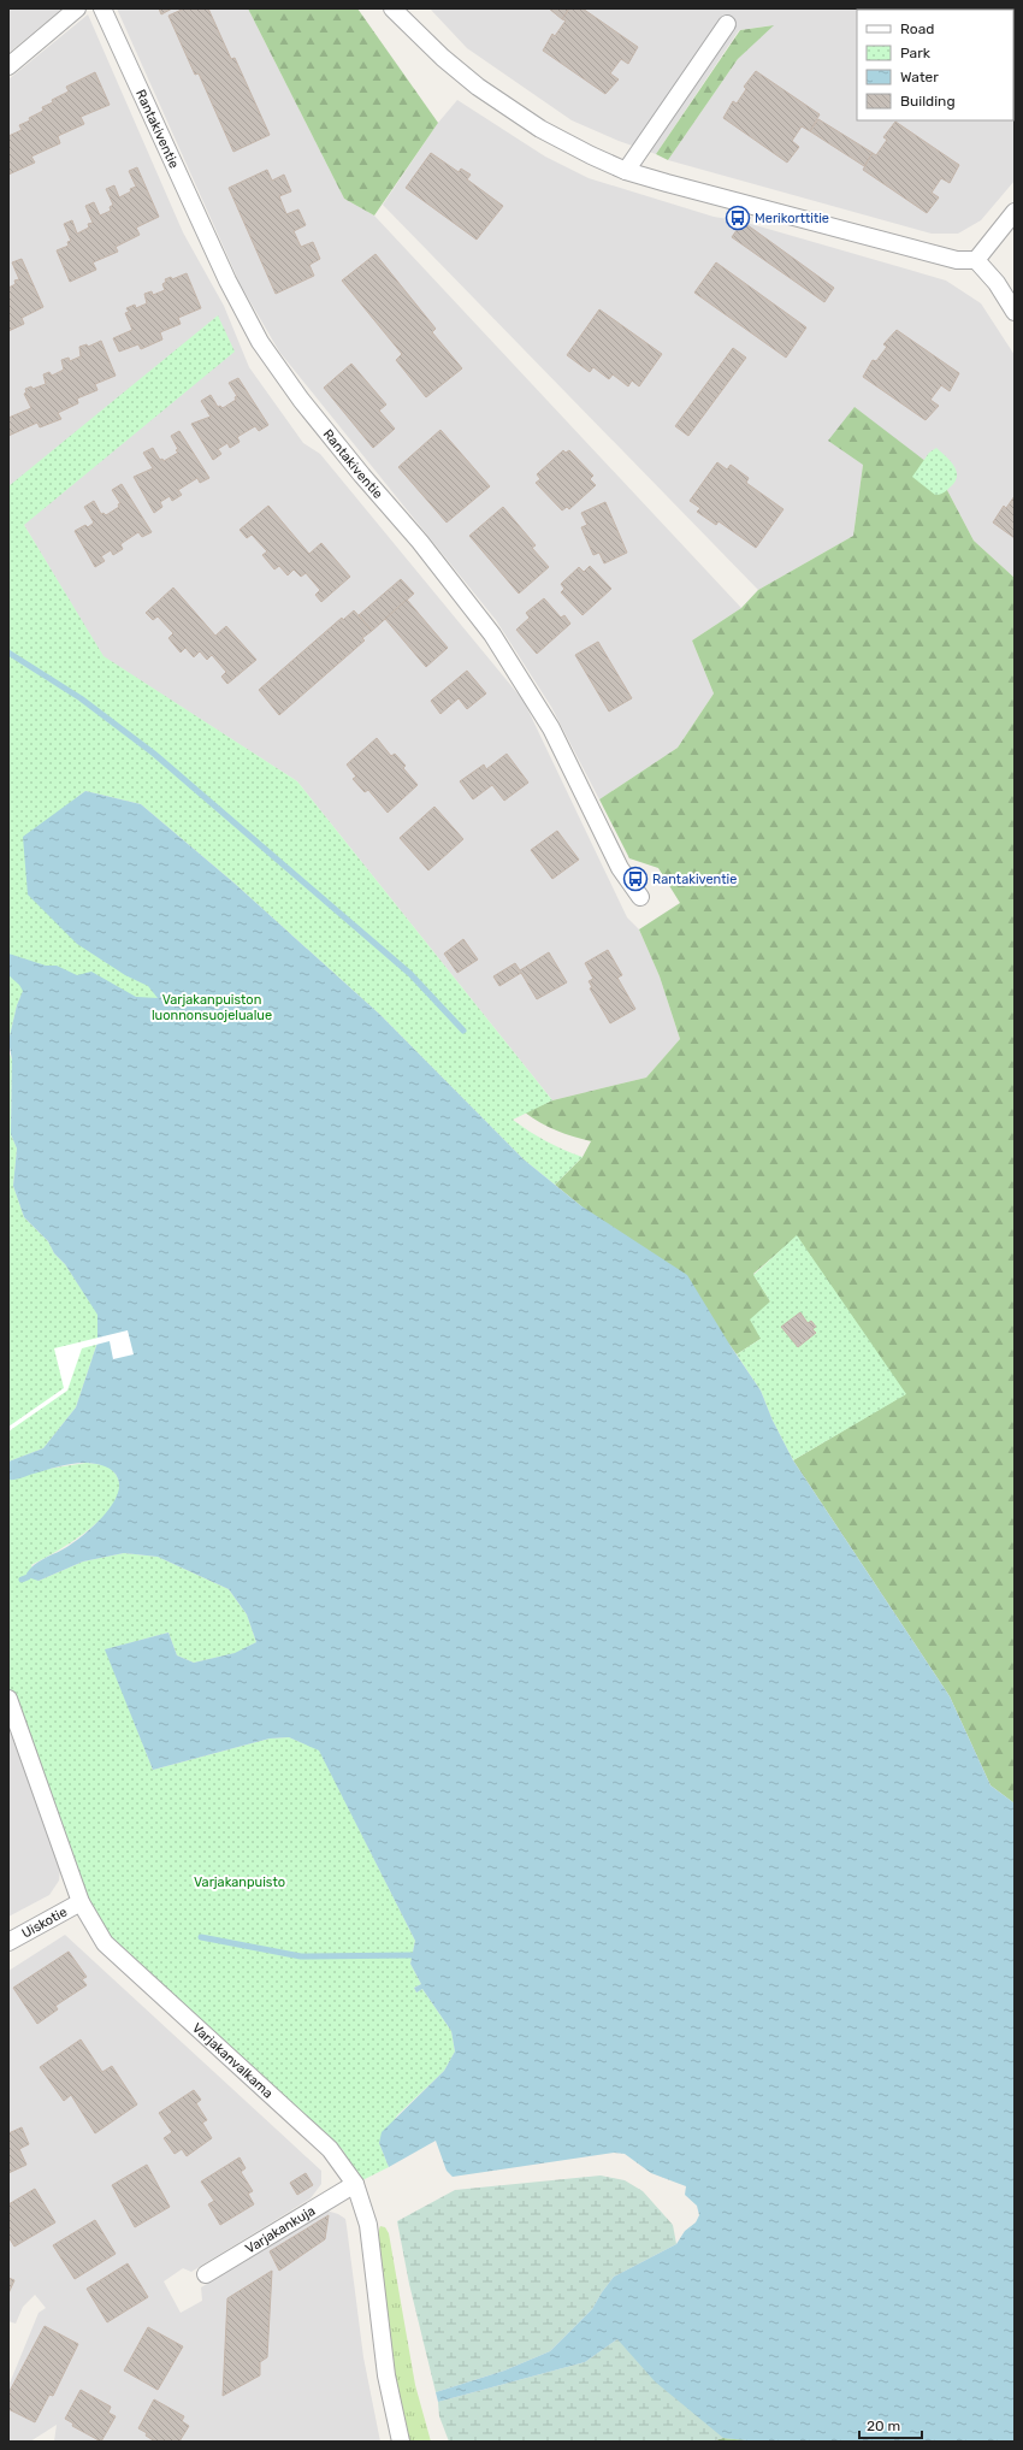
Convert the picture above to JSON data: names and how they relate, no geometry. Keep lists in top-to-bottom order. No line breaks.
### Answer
{"streets":{"street":["Rantakiventie","Uiskotie","Varjakanvalkama","Varjakankuja"]},"crossings":[["Uiskotie","Varjakanvalkama"],["Varjakanvalkama","Varjakankuja"]],"parks":["Varjakanpuiston luonnonsuojelualue","Varjakanpuisto"],"places":{"bus stop":["Merikorttitie","Rantakiventie"]},"legend":["Road","Park","Water","Building"],"scale_bar":"20 m"}
